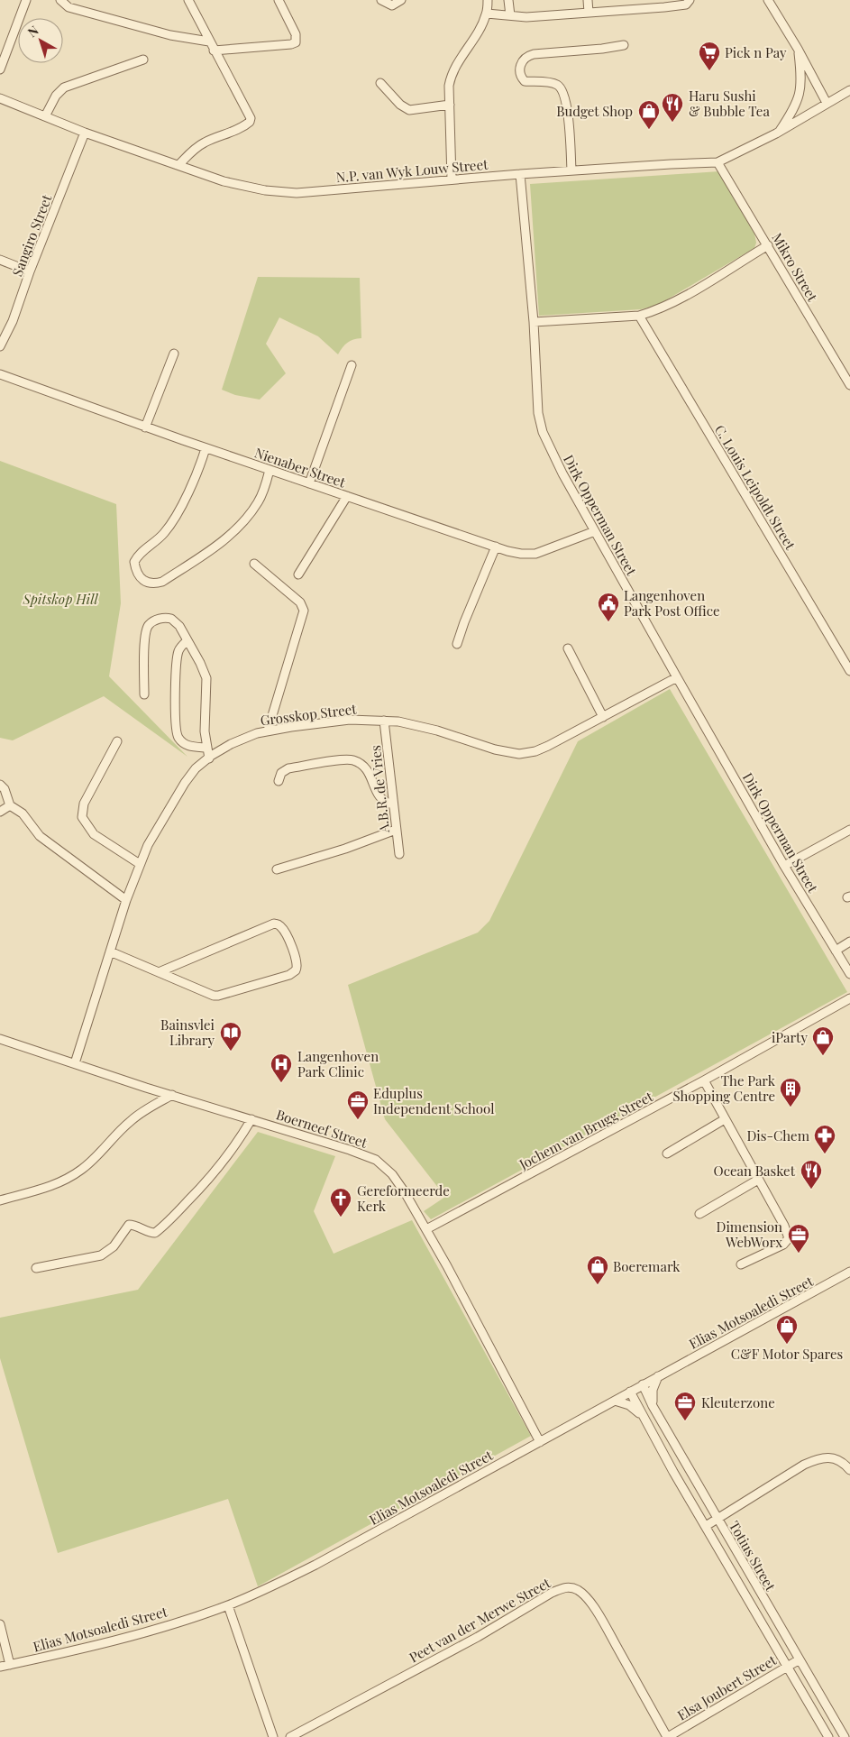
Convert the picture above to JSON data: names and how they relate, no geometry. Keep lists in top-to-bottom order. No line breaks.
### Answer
{"streets":{"street":["N.P. van Wyk Louw Street","Sangiro Street","Mikro Street","Nienaber Street","C. Louis Leipoldt Street","Dirk Opperman Street","Grosskop Street","A.B.R. de Vries","Boerneef Street","Jochem van Brugg Street","Elias Motsoaledi Street","Totius Street","Peet van der Merwe Street","Elsa Joubert Street"]},"crossings":[["N.P. van Wyk Louw Street","Sangiro Street"],["N.P. van Wyk Louw Street","Mikro Street"],["N.P. van Wyk Louw Street","Dirk Opperman Street"],["Nienaber Street","Dirk Opperman Street"],["Dirk Opperman Street","Grosskop Street"],["Grosskop Street","A.B.R. de Vries"],["Grosskop Street","Boerneef Street"],["Boerneef Street","Jochem van Brugg Street"],["Boerneef Street","Elias Motsoaledi Street"],["Elias Motsoaledi Street","Totius Street"],["Totius Street","Elsa Joubert Street"],["Peet van der Merwe Street","Elsa Joubert Street"]],"parks":["Spitskop Hill"],"places":{"supermarket":["Pick n Pay"],"restaurant":["Haru Sushi & Bubble Tea","Ocean Basket"],"shop":["Budget Shop","iParty","Boeremark","C&F Motor Spares"],"public building":["Langenhoven Park Post Office"],"library":["Bainsvlei Library"],"hospital":["Langenhoven Park Clinic"],"building":["The Park Shopping Centre"],"office":["Eduplus Independent School","Dimension WebWorx","Kleuterzone"],"pharmacy":["Dis-Chem"],"church":["Gereformeerde Kerk"]},"north":"top left"}
